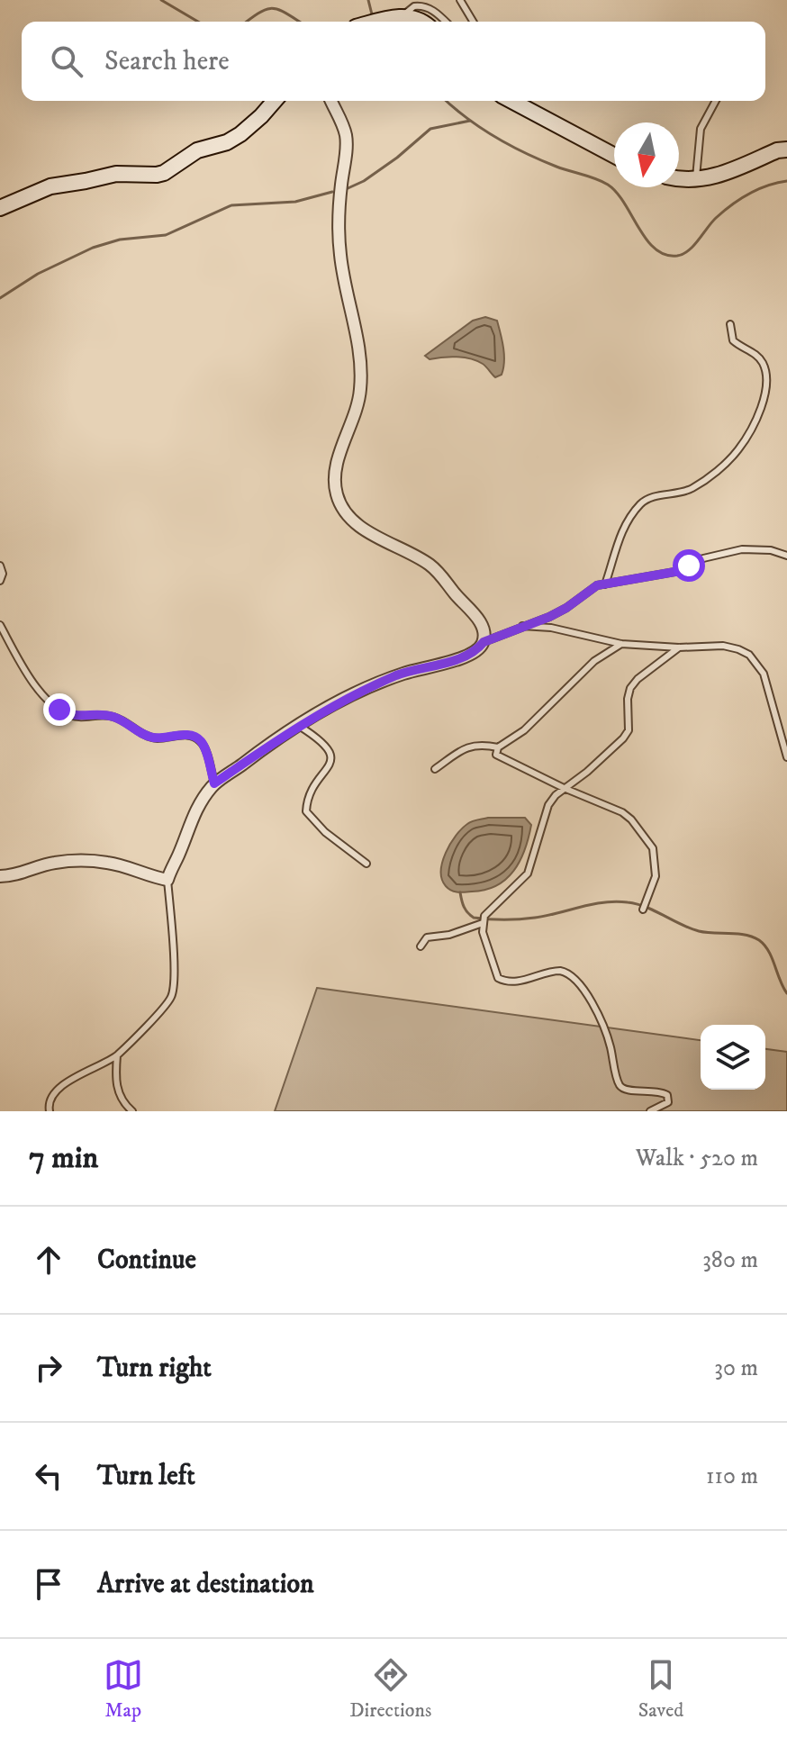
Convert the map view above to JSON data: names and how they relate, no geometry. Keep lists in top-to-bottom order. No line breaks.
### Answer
{"north":"bottom","page":{"search":"Search here","heading":["7 min","Walk · 520 m"],"list":[["Continue","380 m"],["Turn right","30 m"],["Turn left","110 m"],"Arrive at destination"],"nav":["Map","Directions","Saved"]}}
